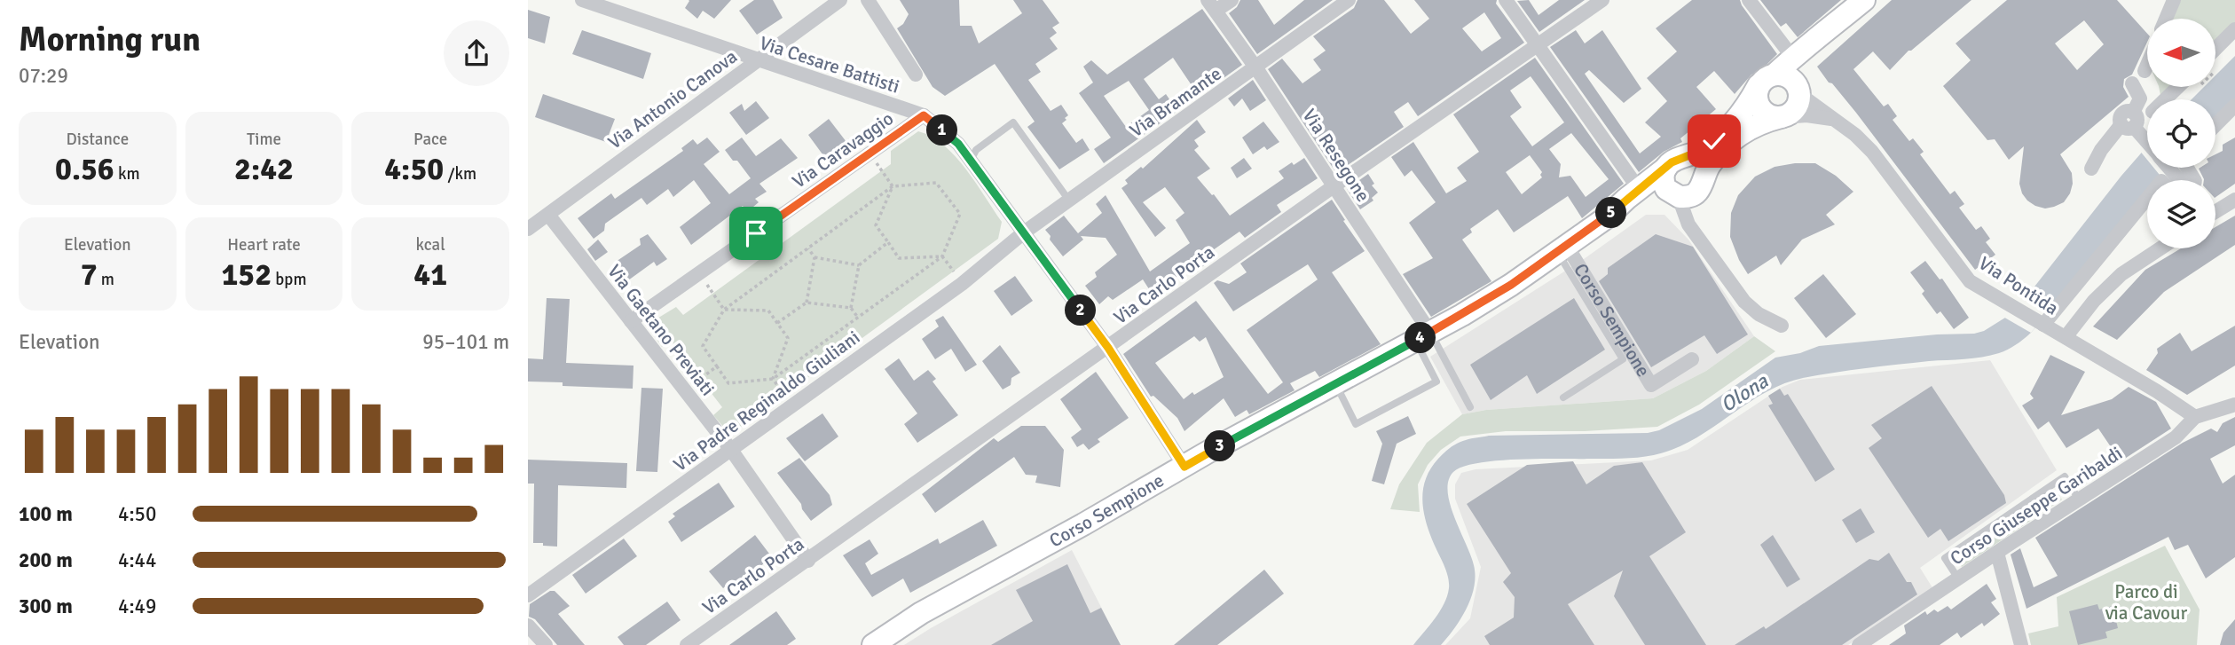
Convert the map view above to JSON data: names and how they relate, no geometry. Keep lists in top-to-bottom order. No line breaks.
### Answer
{"streets":{"main road":["Corso Sempione"],"street":["Via Cesare Battisti","Via Antonio Canova","Via Bramante","Via Caravaggio","Via Resegone","Via Carlo Porta","Via Pontida","Via Gaetano Previati","Via Padre Reginaldo Giuliani","Corso Giuseppe Garibaldi"]},"crossings":[["Via Cesare Battisti","Via Antonio Canova"],["Via Cesare Battisti","Via Caravaggio"],["Via Antonio Canova","Via Gaetano Previati"],["Via Bramante","Via Resegone"],["Via Bramante","Via Padre Reginaldo Giuliani"],["Via Caravaggio","Via Gaetano Previati"],["Via Resegone","Via Carlo Porta"],["Via Resegone","Corso Sempione"],["Via Carlo Porta","Via Gaetano Previati"],["Via Pontida","Corso Sempione"],["Via Pontida","Corso Giuseppe Garibaldi"],["Via Gaetano Previati","Via Padre Reginaldo Giuliani"]],"water":["Olona"],"parks":["Parco di via Cavour"],"north":"left","page":{"heading":["Morning run","07:29"],"stats":[["Distance","0.56 km"],["Time","2:42"],["Pace","4:50 /km"],["Elevation","7 m"],["Heart rate","152 bpm"],["kcal","41"]],"pins":["1","5","2","4","3"],"chart":["Elevation","95–101 m"],"list":[{"name":"100 m","note":"4:50"},{"name":"200 m","note":"4:44"},{"name":"300 m","note":"4:49"}]}}
